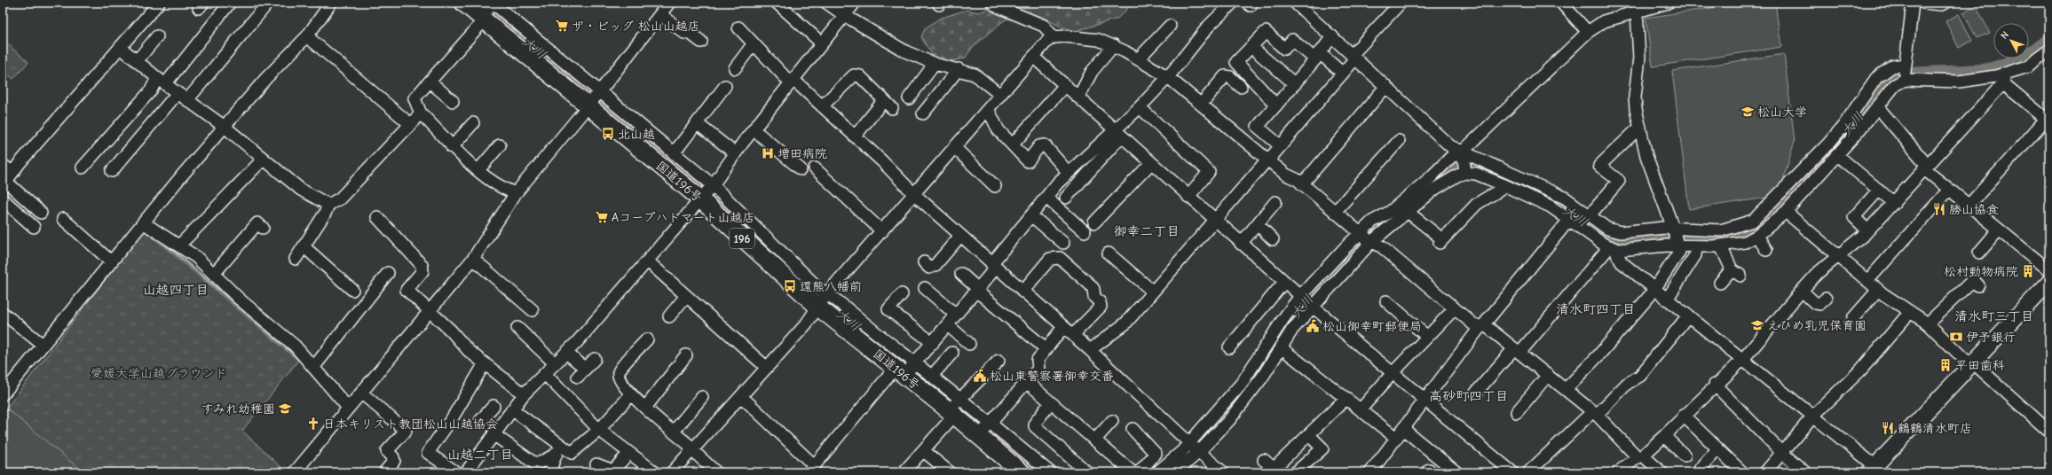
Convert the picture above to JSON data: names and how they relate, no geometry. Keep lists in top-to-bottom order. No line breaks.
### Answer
{"streets":{"highway":["国道196号","196"]},"districts":["御幸二丁目","山越四丁目","清水町四丁目","清水町三丁目","高砂町四丁目","山越二丁目"],"water":["大川"],"parks":["愛媛大学山越グラウンド"],"places":{"supermarket":["ザ・ビッグ 松山山越店","Aコープハトマート山越店"],"school or university":["松山大学","えひめ乳児保育園","すみれ幼稚園"],"bus stop":["北山越","還熊八幡前"],"hospital":["増田病院"],"restaurant":["勝山協食","鶴鶴清水町店"],"building":["松村動物病院","平田歯科"],"public building":["松山御幸町郵便局","松山東警察署御幸交番"],"bank":["伊予銀行"],"church":["日本キリスト教団松山山越協会"]},"north":"top left"}
